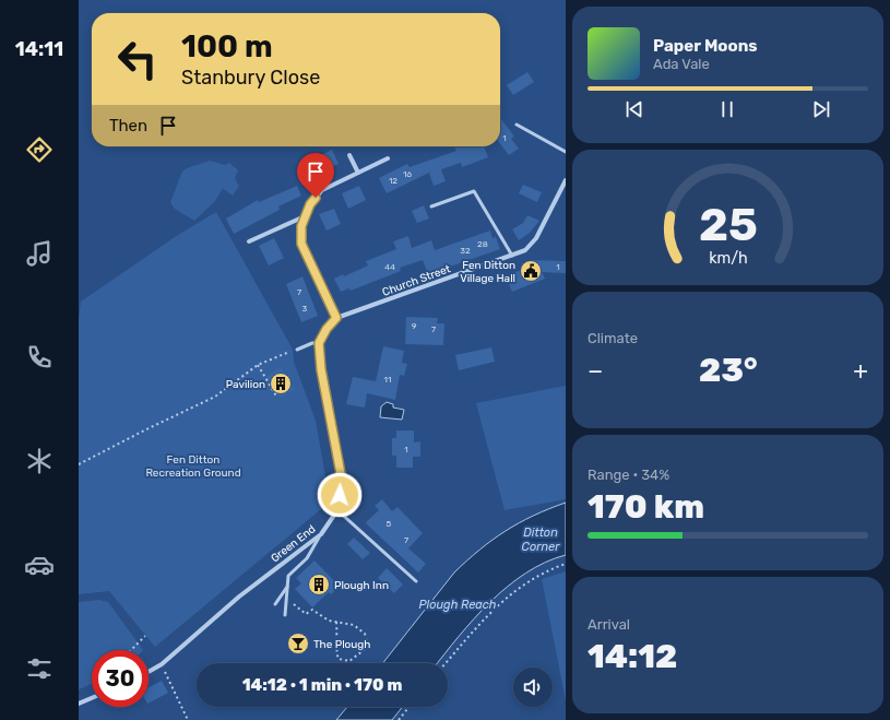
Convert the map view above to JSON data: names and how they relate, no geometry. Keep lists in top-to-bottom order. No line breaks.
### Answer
{"streets":{"street":["Church Street","Green End"]},"water":["Ditton Corner","Plough Reach"],"parks":["Fen Ditton Recreation Ground"],"places":{"public building":["Fen Ditton Village Hall"],"building":["Pavilion","Plough Inn"],"bar":["The Plough"]},"house_numbers":["1","16","12","28","32","44","1","7","3","9","7","11","1","5","7"],"page":{"tabs":"14:11","turn":["100 m","Stanbury Close"],"song":["Paper Moons","Ada Vale"],"then":"Then","tile":["Climate",["Range · 34%","170 km"],["Arrival","14:12"]],"heat":["−","23°","+"],"limit":"30","trip":"14:12 · 1 min · 170 m","gauge":["25","km/h"]}}
